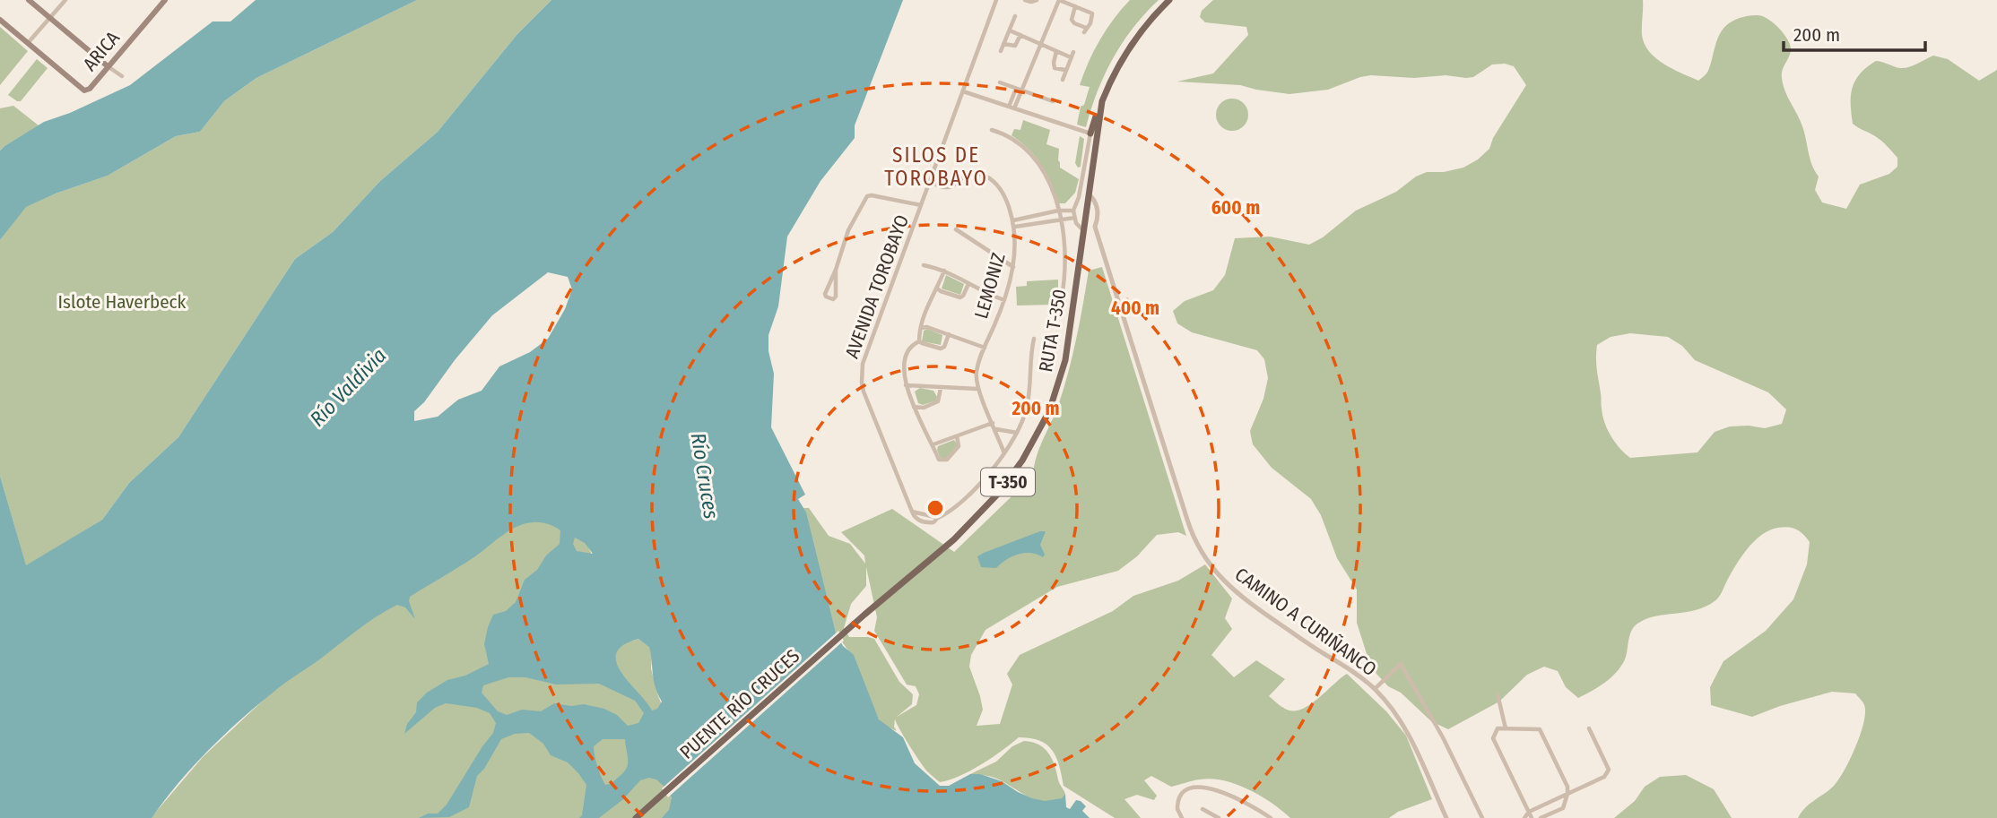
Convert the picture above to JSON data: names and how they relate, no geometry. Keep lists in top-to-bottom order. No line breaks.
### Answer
{"streets":{"main road":["ARICA","RUTA T-350","T-350","PUENTE RÍO CRUCES"],"street":["LEMONIZ","AVENIDA TOROBAYO","CAMINO A CURIÑANCO"]},"crossings":[["LEMONIZ","AVENIDA TOROBAYO"],["RUTA T-350","CAMINO A CURIÑANCO"],["RUTA T-350","PUENTE RÍO CRUCES"]],"districts":["SILOS DE TOROBAYO"],"water":["Río Valdivia","Río Cruces"],"parks":["Islote Haverbeck"],"scale_bar":"200 m","rings":["600 m","400 m","200 m"]}
